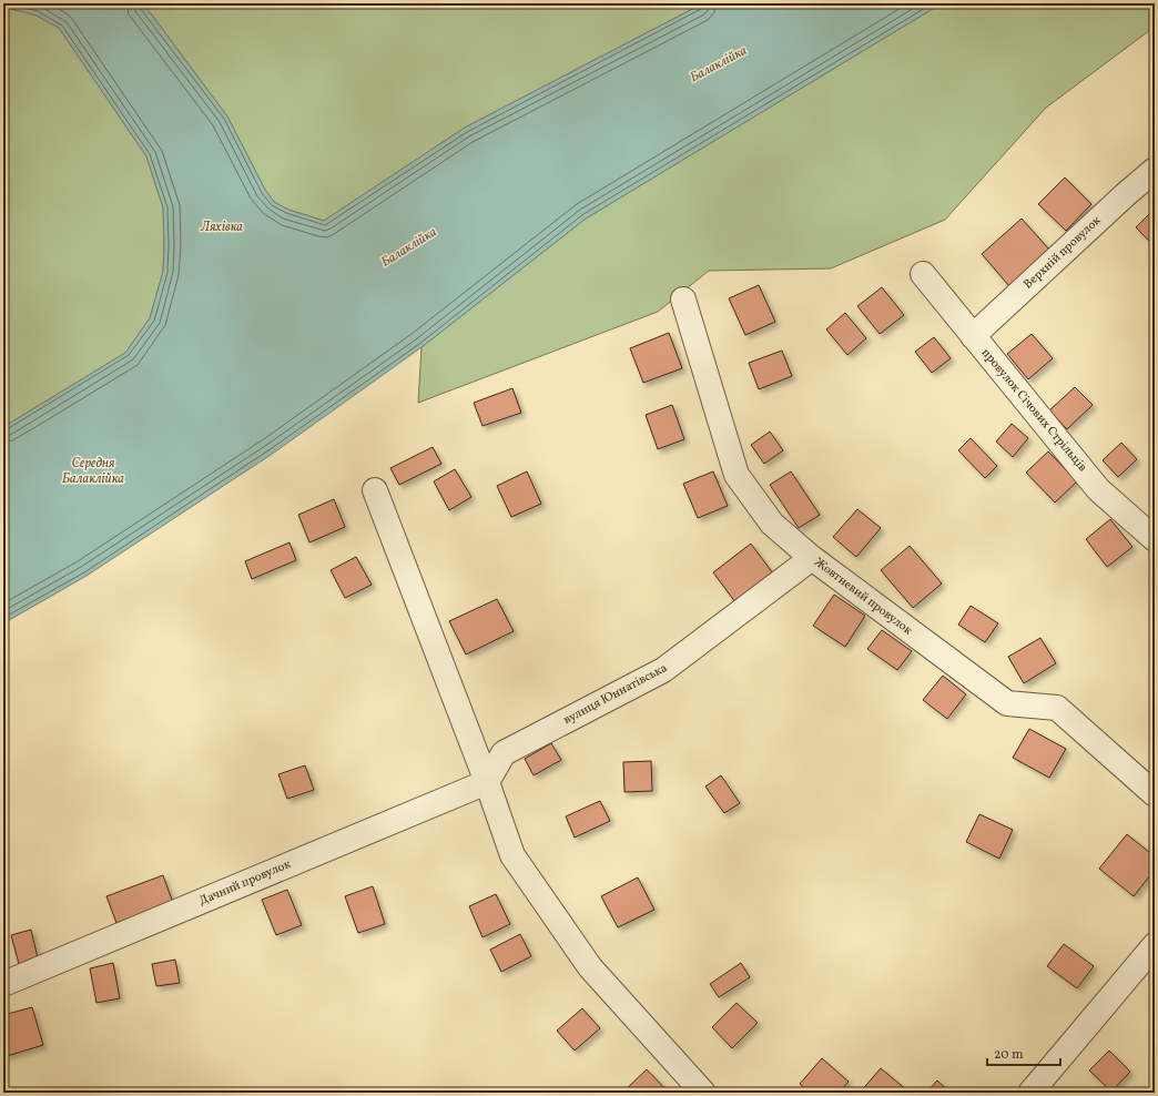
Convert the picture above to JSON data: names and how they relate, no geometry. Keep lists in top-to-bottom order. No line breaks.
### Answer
{"streets":{"street":["Верхній провулок","провулок Січових Стрільців","Жовтневий провулок","вулиця Юннатівська","Дачний провулок"]},"crossings":[["Верхній провулок","провулок Січових Стрільців"],["Жовтневий провулок","вулиця Юннатівська"],["вулиця Юннатівська","Дачний провулок"]],"water":["Балаклійка","Ляхівка","Середня Балаклійка"],"scale_bar":"20 m"}
